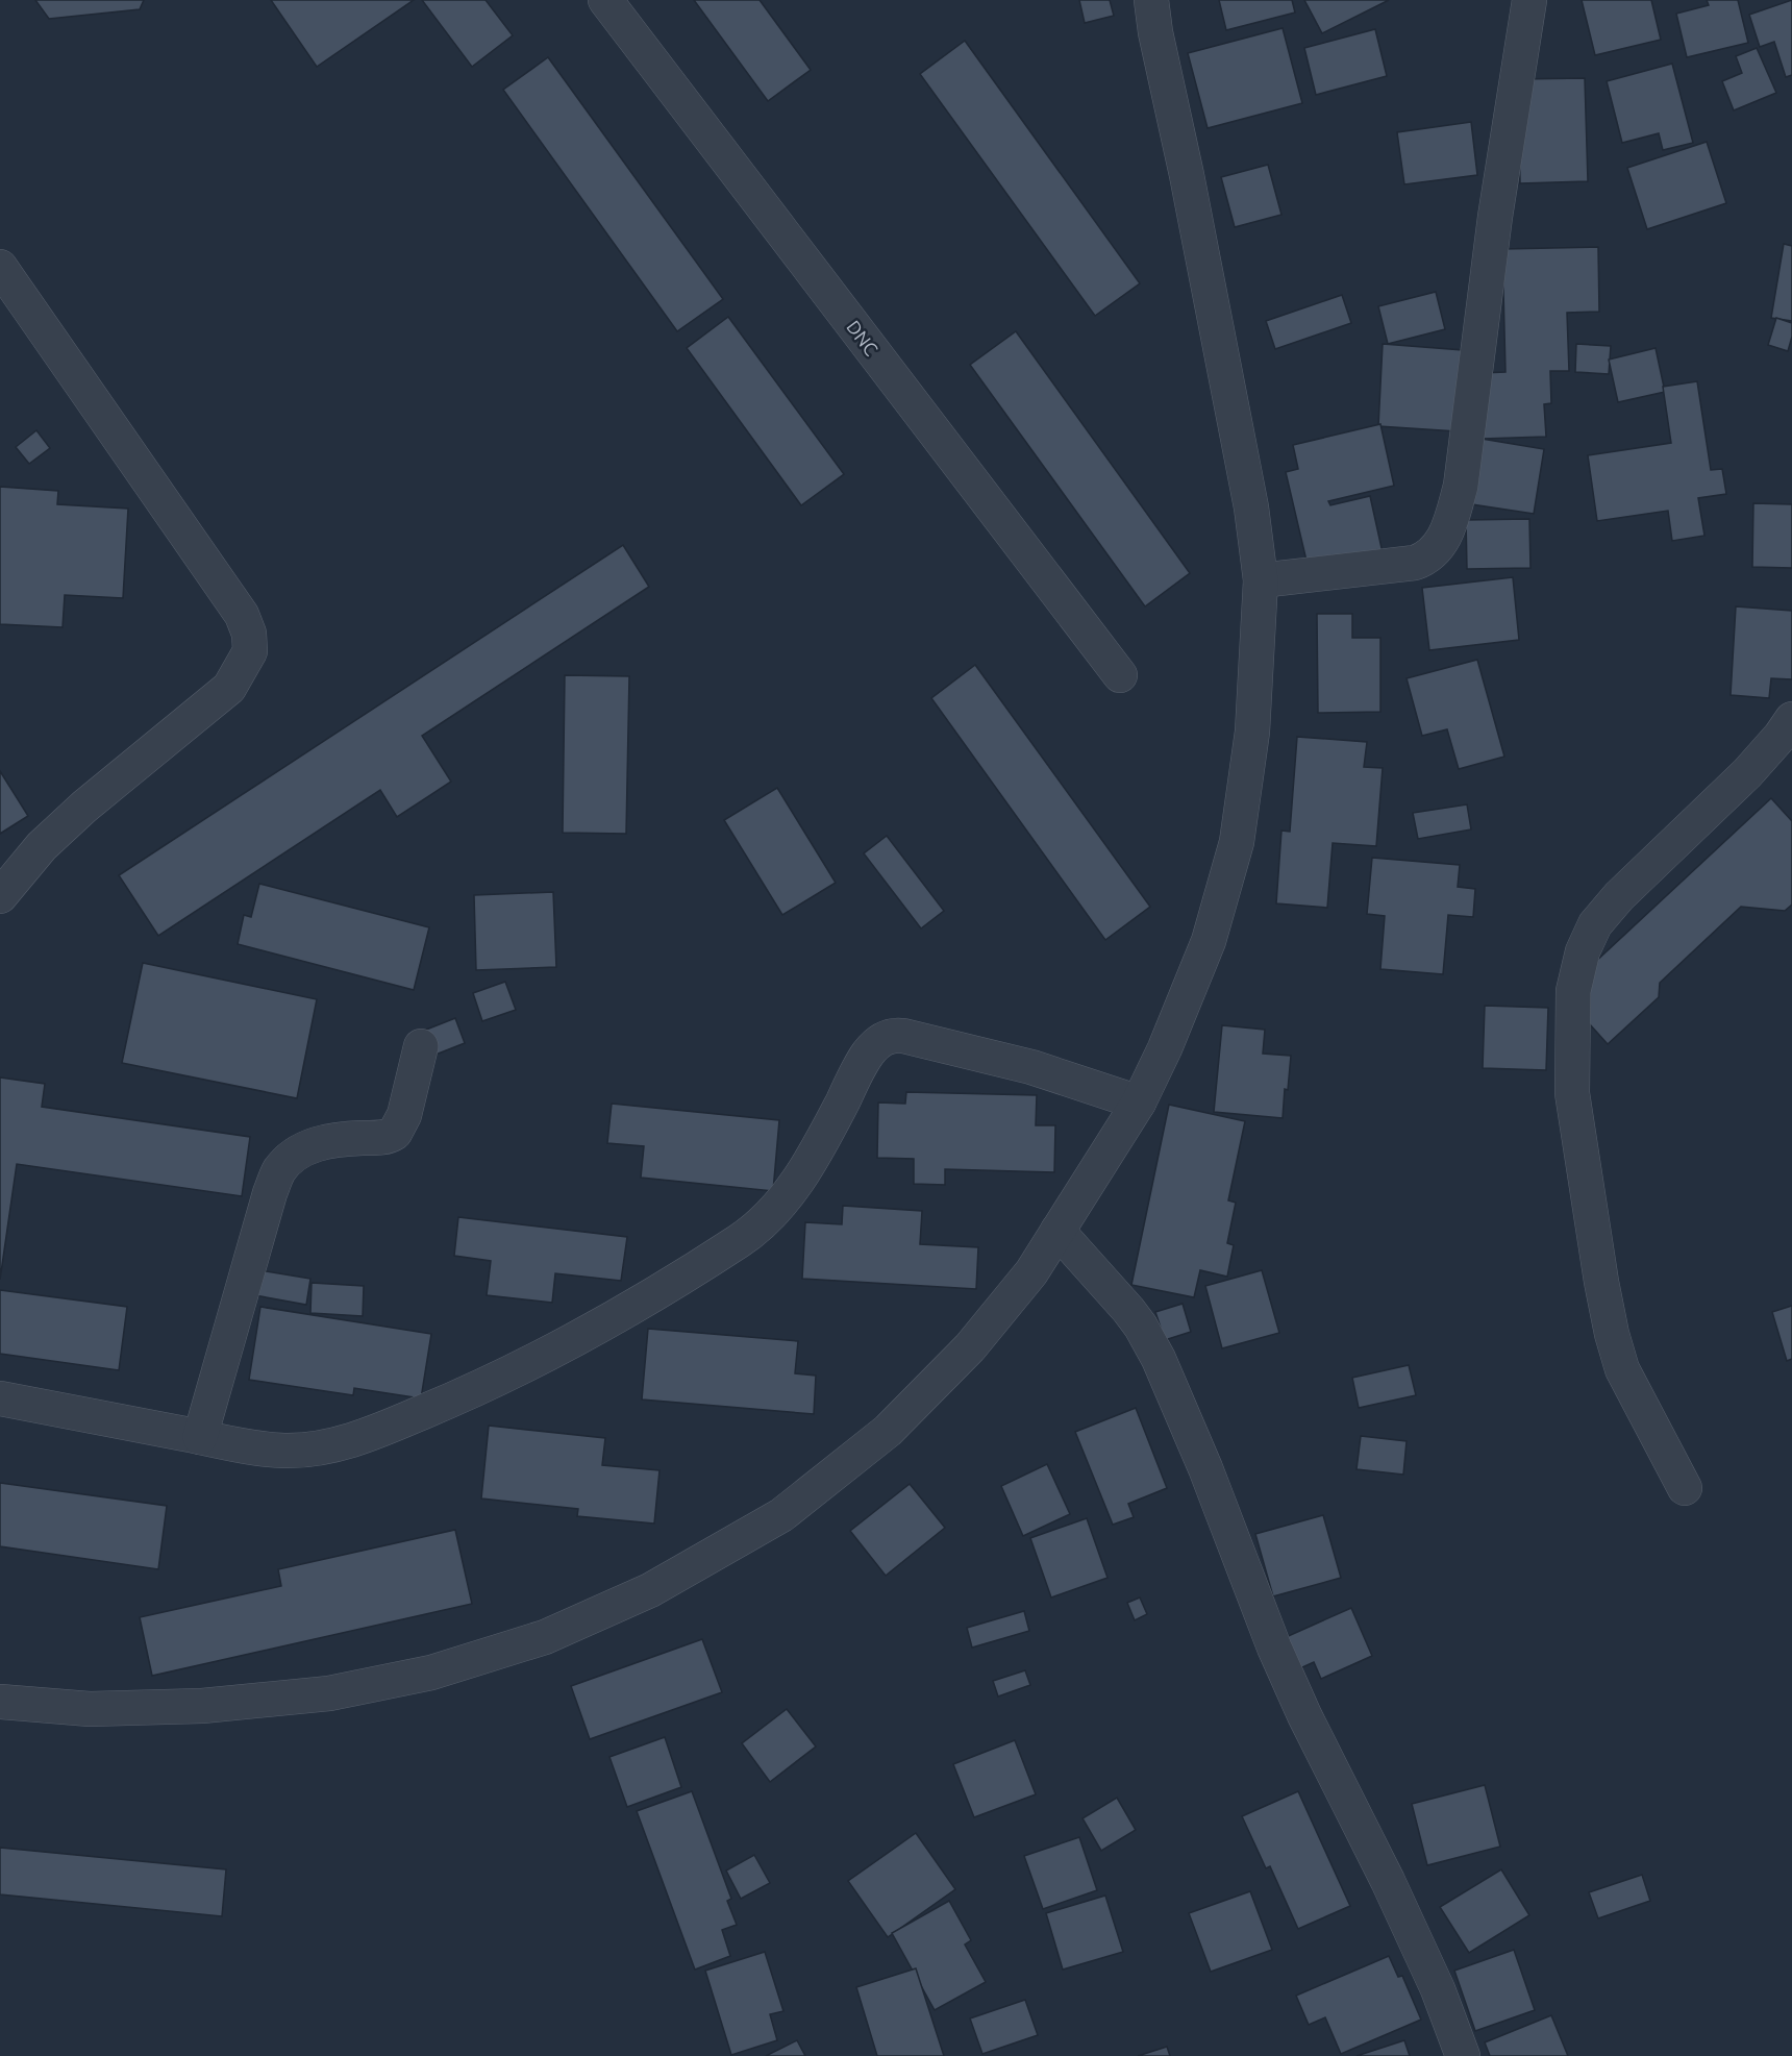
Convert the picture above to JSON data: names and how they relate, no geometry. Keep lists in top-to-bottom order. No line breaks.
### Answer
{"streets":{"street":["DNC"]}}
